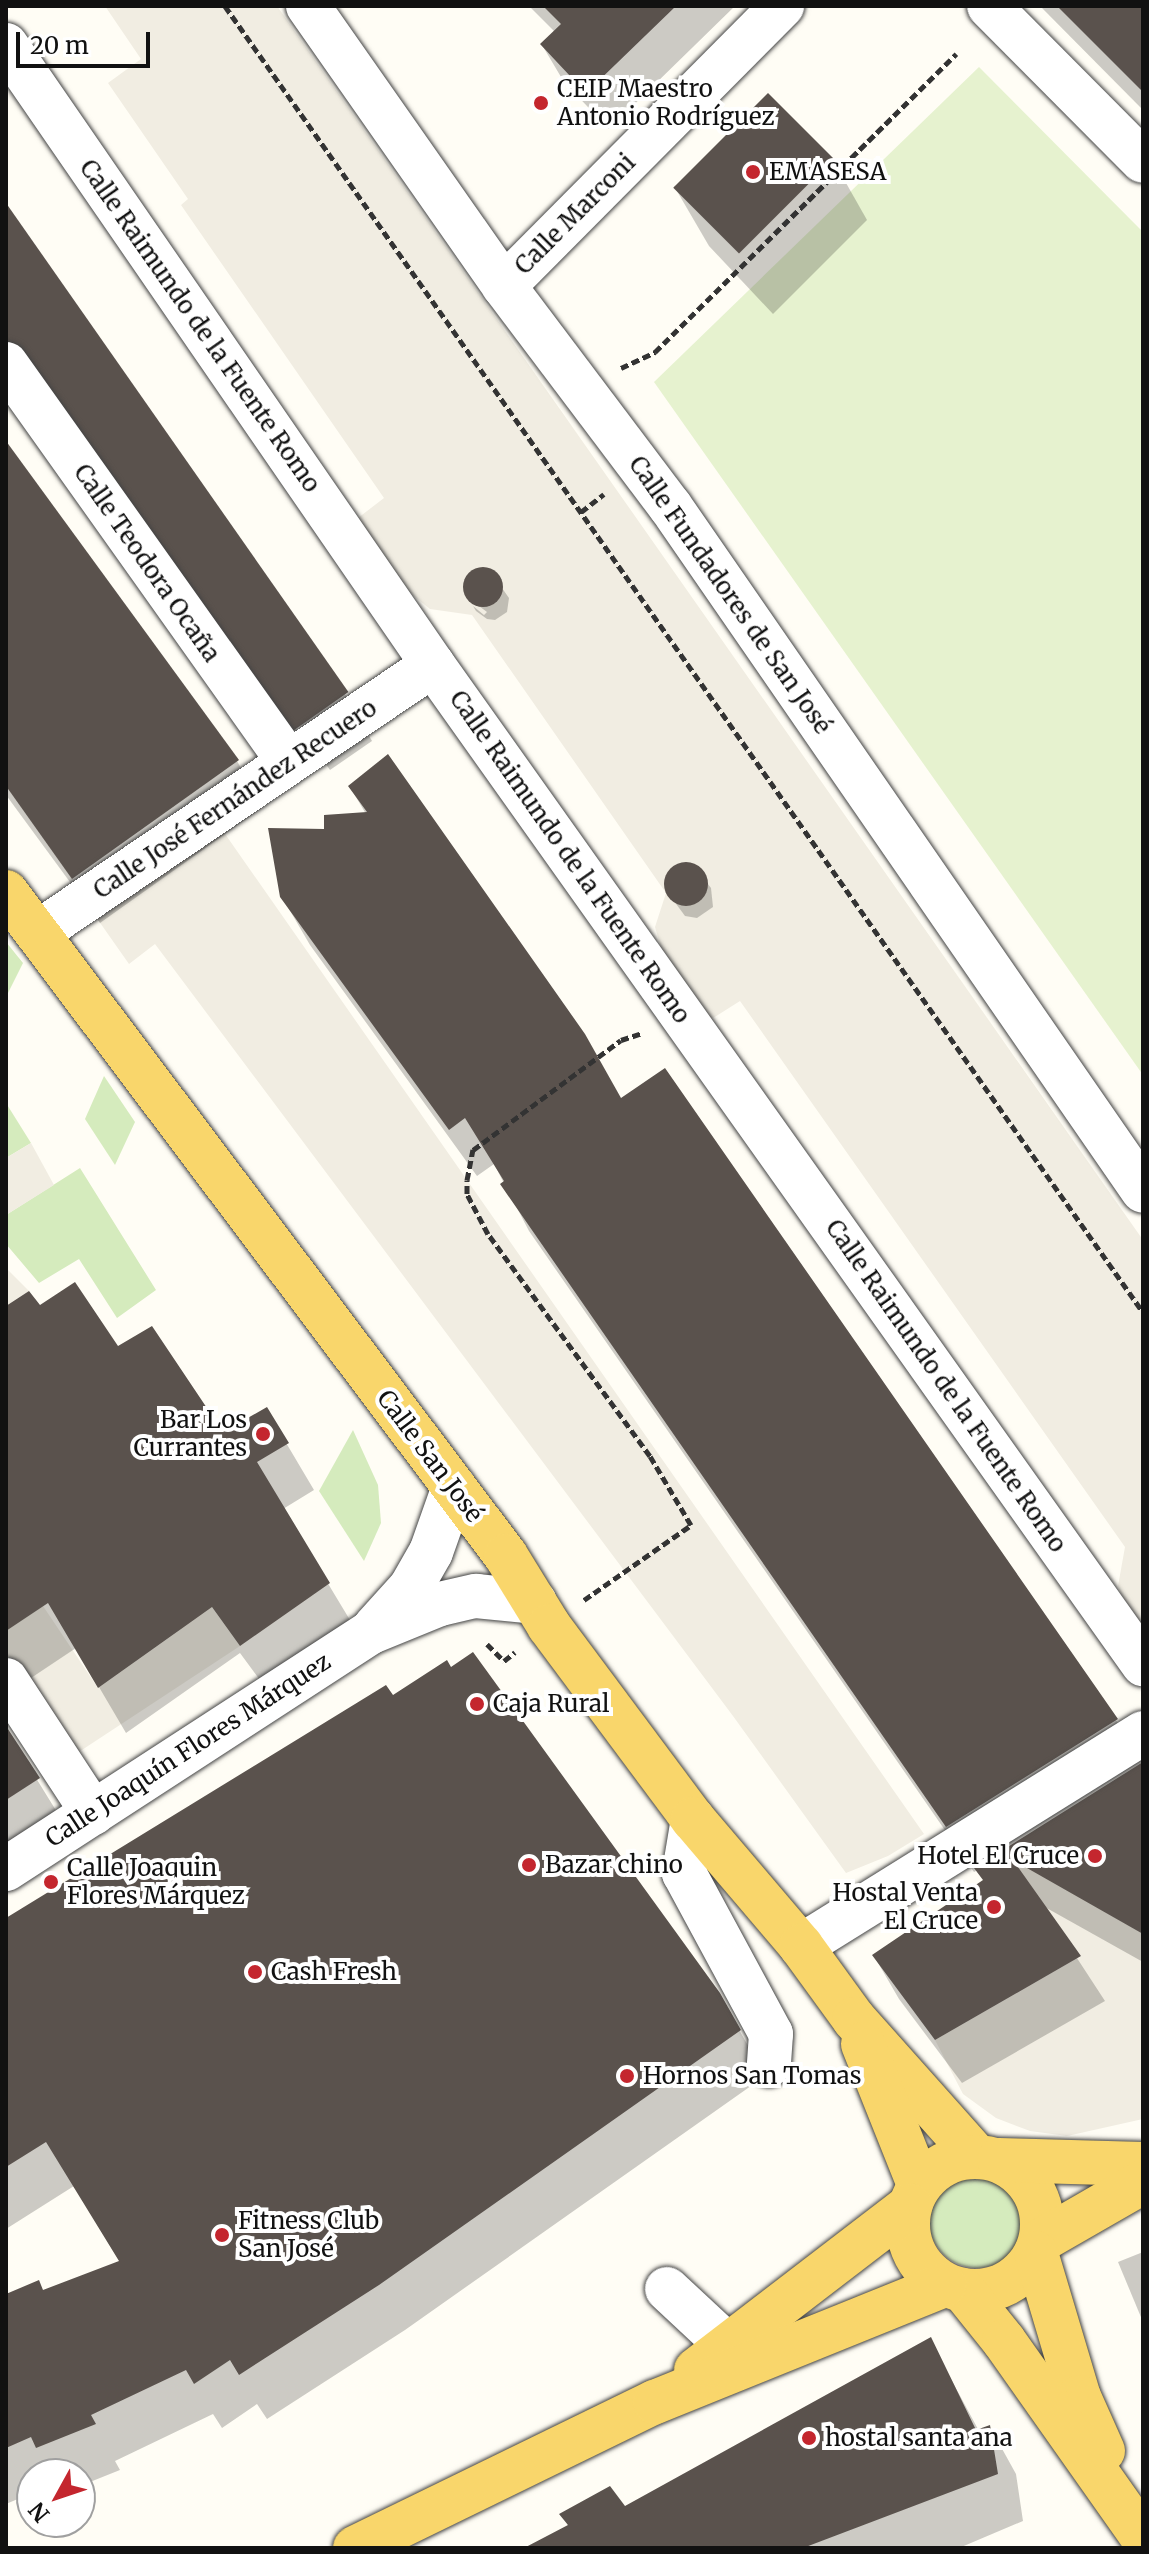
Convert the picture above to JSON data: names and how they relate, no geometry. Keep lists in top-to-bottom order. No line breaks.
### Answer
{"streets":{"main road":["Calle San José"],"street":["Calle Marconi","Calle Raimundo de la Fuente Romo","Calle Teodora Ocaña","Calle Fundadores de San José","Calle José Fernández Recuero","Calle Joaquín Flores Márquez"]},"crossings":[["Calle Marconi","Calle Fundadores de San José"],["Calle Raimundo de la Fuente Romo","Calle José Fernández Recuero"],["Calle Teodora Ocaña","Calle José Fernández Recuero"],["Calle José Fernández Recuero","Calle San José"],["Calle San José","Calle Joaquín Flores Márquez"]],"places":["CEIP Maestro Antonio Rodríguez","EMASESA","Bar Los Currantes","Caja Rural","Hotel El Cruce","Bazar chino","Calle Joaquin Flores Márquez","Hostal Venta El Cruce","Cash Fresh","Hornos San Tomas","Fitness Club San José","hostal santa ana"],"scale_bar":"20 m","north":"bottom left"}
